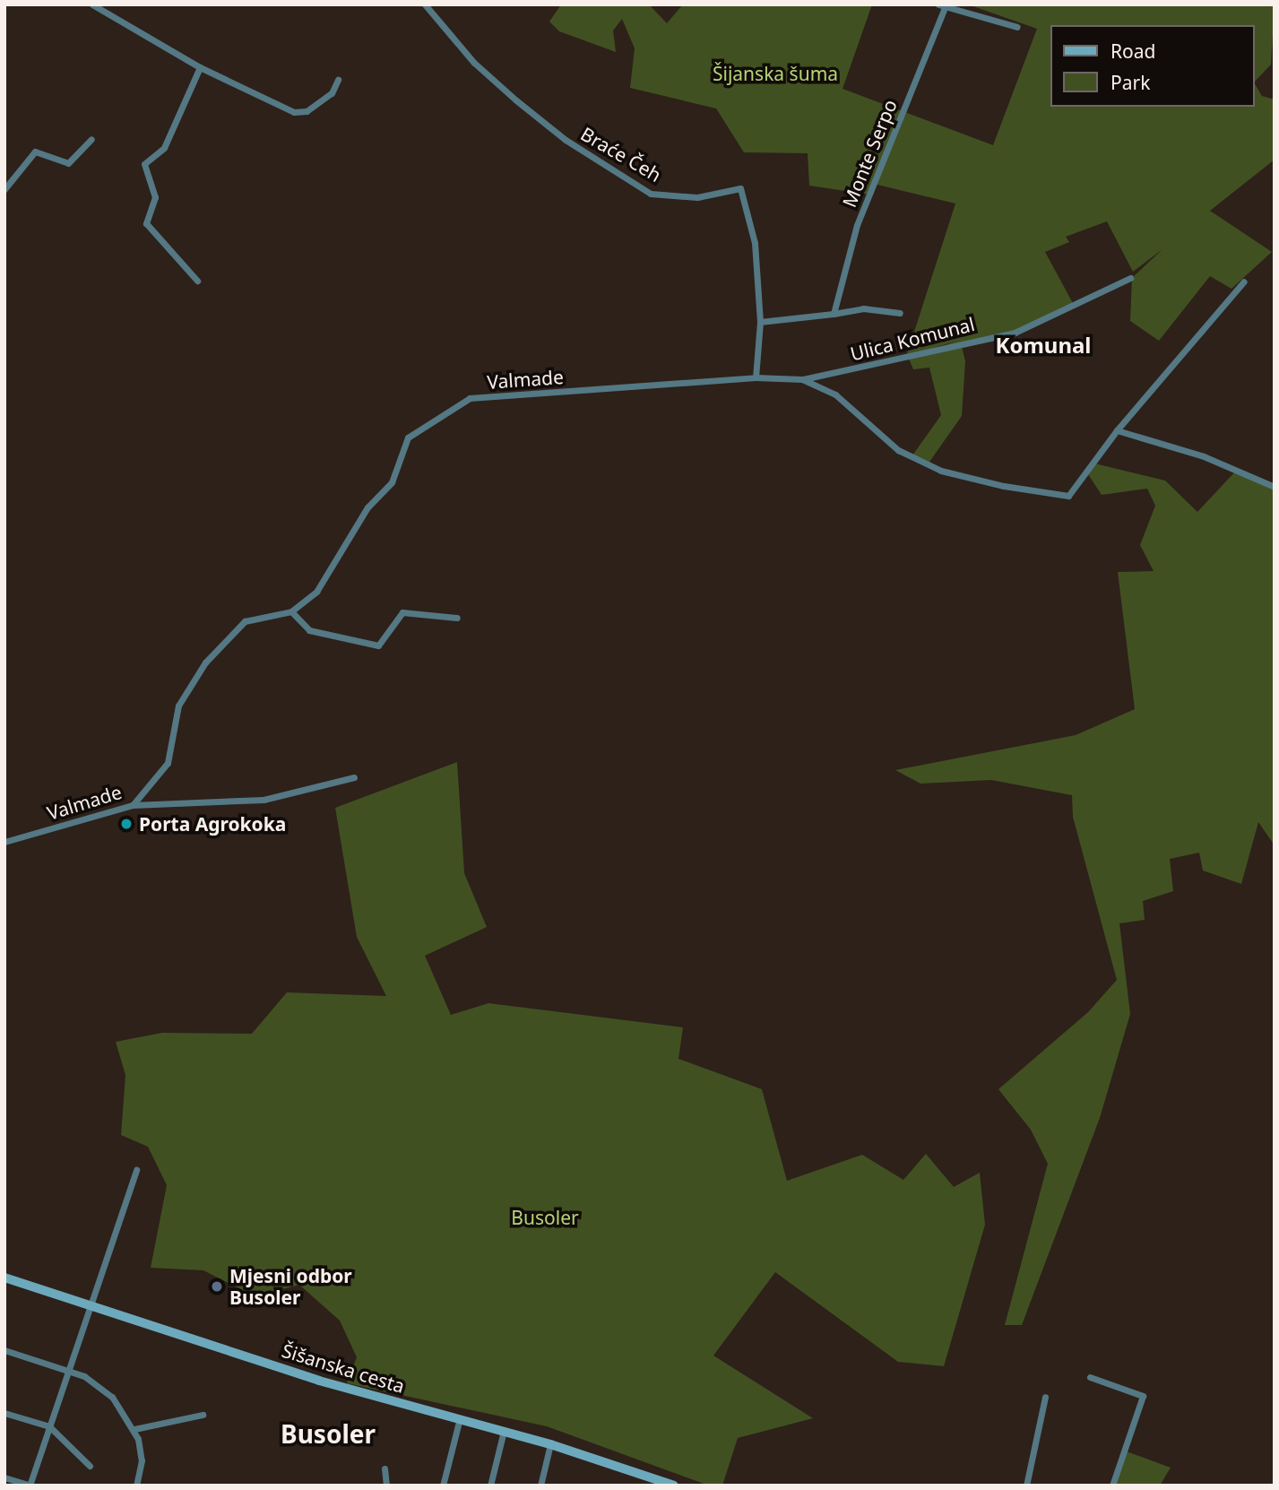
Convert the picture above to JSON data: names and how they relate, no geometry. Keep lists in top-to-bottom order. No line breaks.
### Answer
{"streets":{"main road":["Šišanska cesta"],"street":["Monte Serpo","Braće Čeh","Ulica Komunal","Valmade"]},"crossings":[["Braće Čeh","Ulica Komunal"],["Braće Čeh","Valmade"],["Ulica Komunal","Valmade"]],"districts":["Komunal","Busoler"],"parks":["Šijanska šuma","Busoler"],"places":["Porta Agrokoka","Mjesni odbor Busoler"],"legend":["Road","Park"]}
